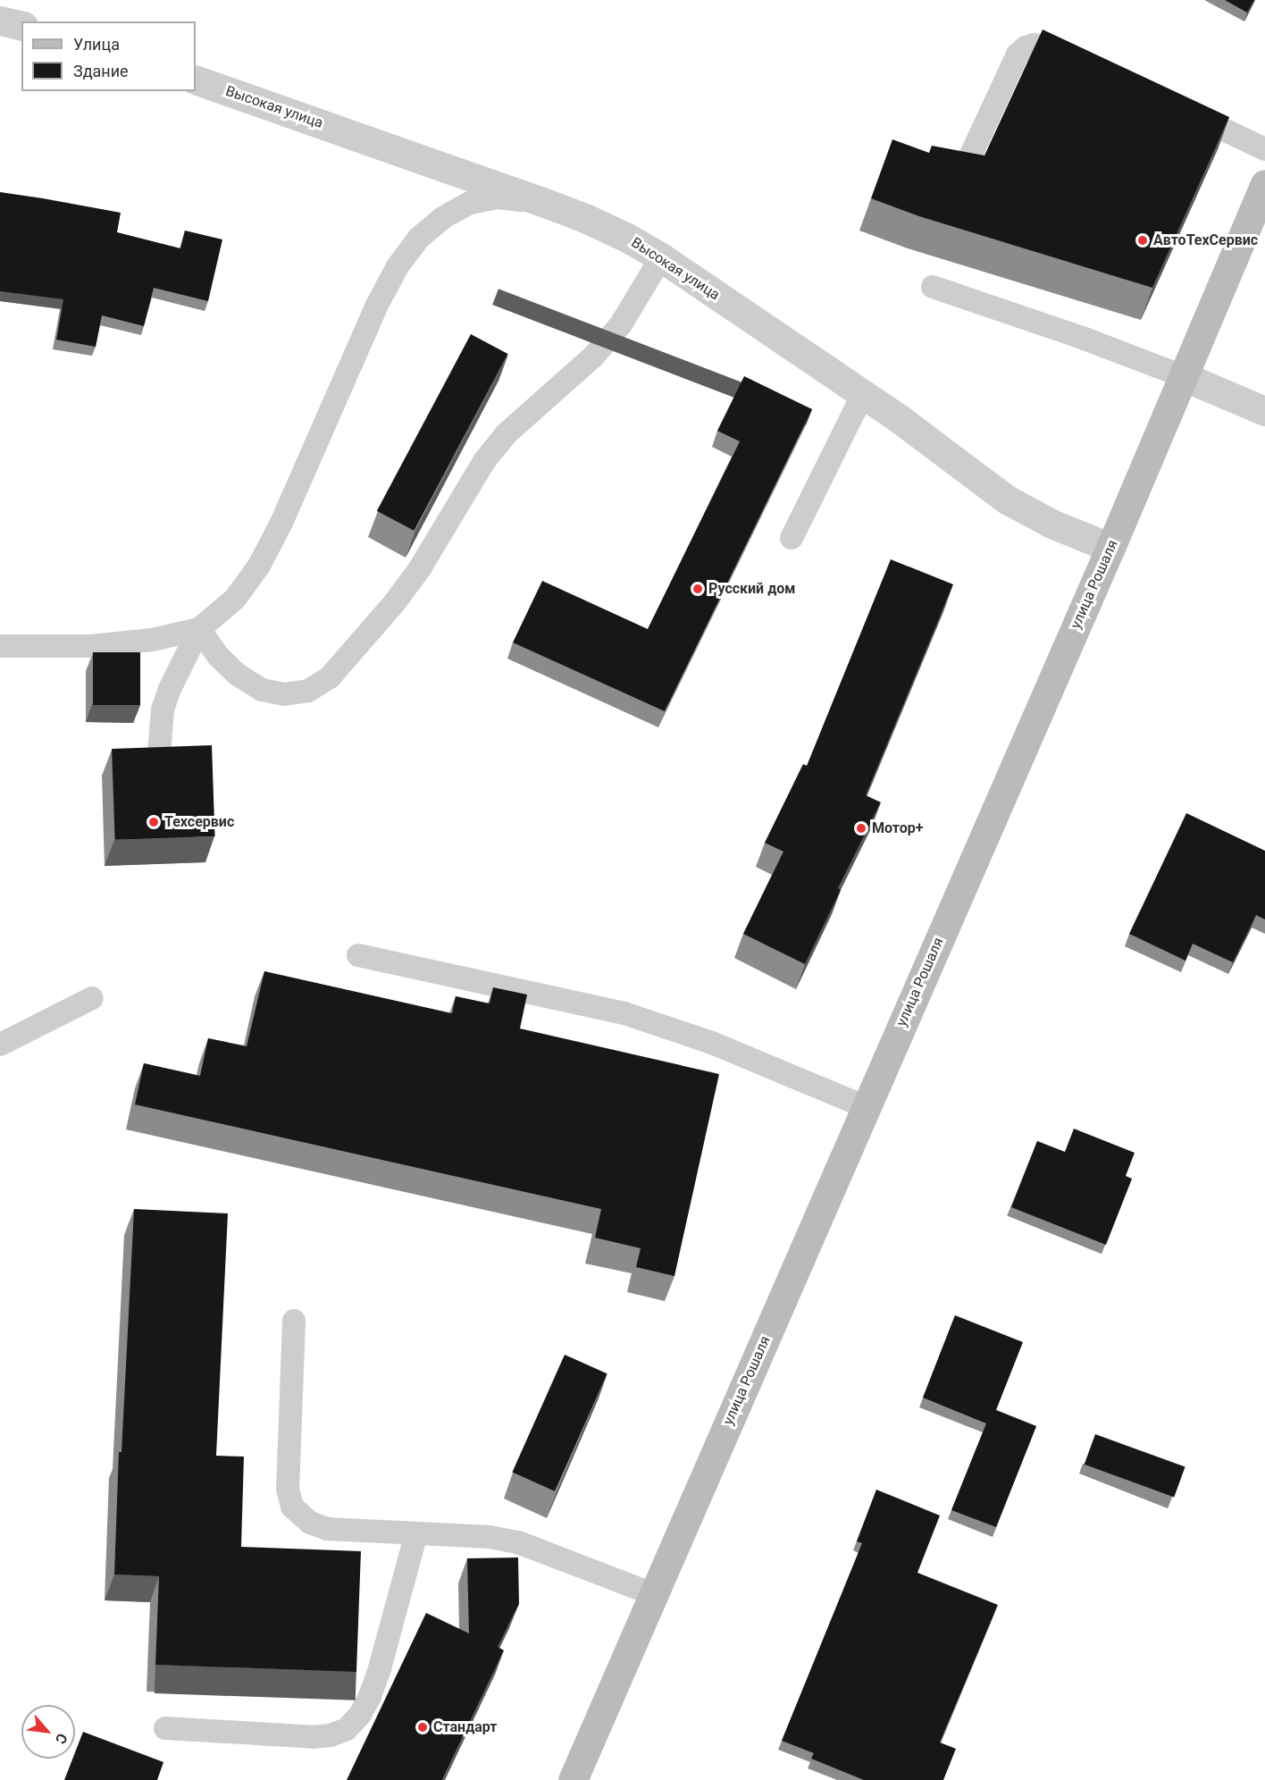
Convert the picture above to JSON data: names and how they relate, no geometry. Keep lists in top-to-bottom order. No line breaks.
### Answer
{"streets":{"main road":["улица Рошаля"],"street":["Высокая улица"]},"crossings":[["Высокая улица","улица Рошаля"]],"places":["АвтоТехСервис","Русский дом","Техсервис","Мотор+","Стандарт"],"legend":["Улица","Здание"],"north":"bottom right"}
